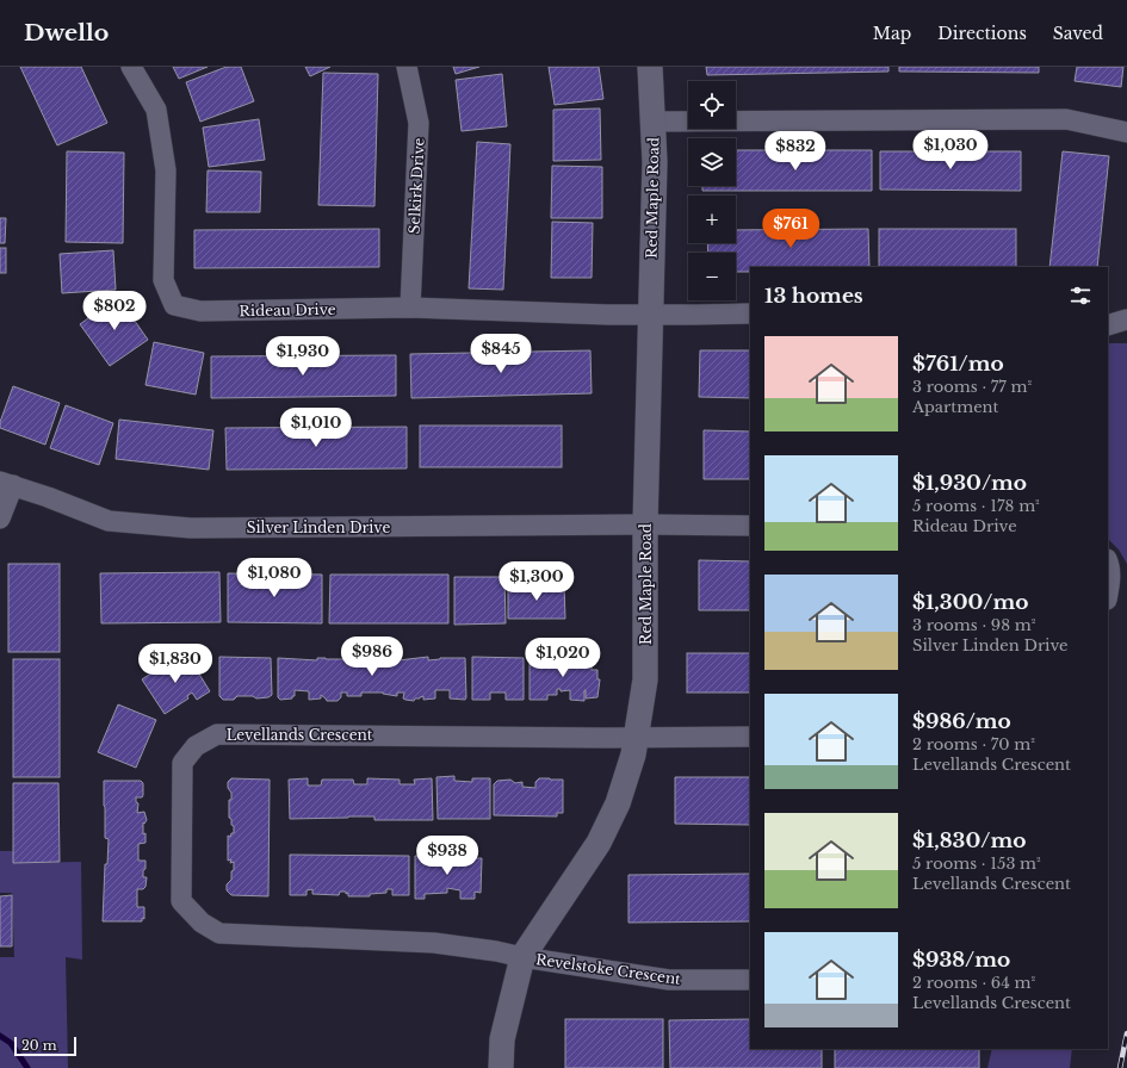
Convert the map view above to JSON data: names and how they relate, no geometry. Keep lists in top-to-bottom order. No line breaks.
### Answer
{"streets":{"street":["Selkirk Drive","Red Maple Road","Rideau Drive","Silver Linden Drive","Levellands Crescent","Revelstoke Crescent"]},"crossings":[["Selkirk Drive","Rideau Drive"],["Red Maple Road","Rideau Drive"],["Red Maple Road","Silver Linden Drive"],["Red Maple Road","Levellands Crescent"],["Red Maple Road","Revelstoke Crescent"],["Levellands Crescent","Revelstoke Crescent"]],"scale_bar":"20 m","page":{"header":"Dwello","nav":["Map","Directions","Saved"],"map_buttons":["+","−"],"price":["$1,030","$832","$761","$802","$845","$1,930","$1,010","$1,080","$1,300","$986","$1,020","$1,830","$938"],"heading":"13 homes","list":[{"name":"$761/mo","note":"3 rooms · 77 m² · Apartment"},{"name":"$1,930/mo","note":"5 rooms · 178 m² · Rideau Drive"},{"name":"$1,300/mo","note":"3 rooms · 98 m² · Silver Linden Drive"},{"name":"$986/mo","note":"2 rooms · 70 m² · Levellands Crescent"},{"name":"$1,830/mo","note":"5 rooms · 153 m² · Levellands Crescent"},{"name":"$938/mo","note":"2 rooms · 64 m² · Levellands Crescent"}],"scale":"20 m"}}
